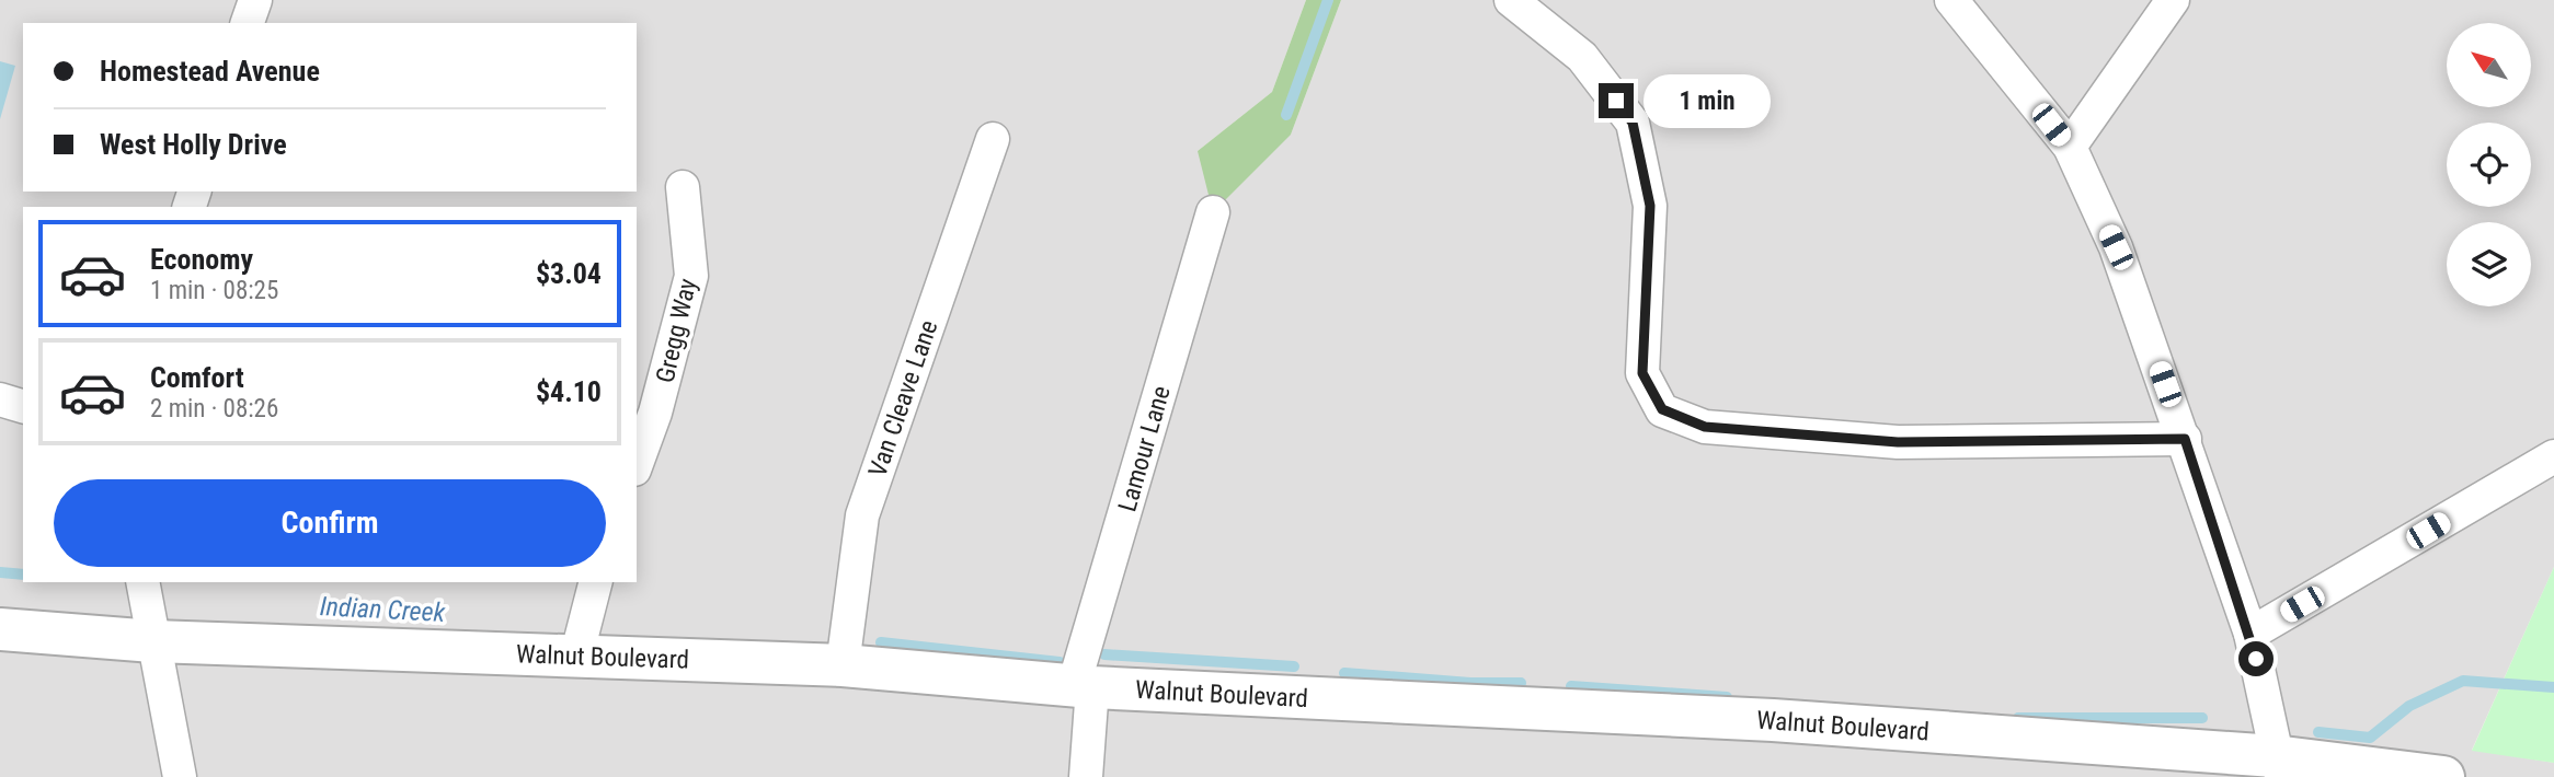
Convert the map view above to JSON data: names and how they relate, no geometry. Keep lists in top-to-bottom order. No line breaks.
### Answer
{"streets":{"street":["Gregg Way","Van Cleave Lane","Lamour Lane","Walnut Boulevard"]},"crossings":[["Van Cleave Lane","Walnut Boulevard"],["Lamour Lane","Walnut Boulevard"]],"water":["Indian Creek"],"north":"top left","page":{"banner":["Homestead Avenue","West Holly Drive"],"bubble":"1 min","list":[{"name":"Economy","note":"1 min · 08:25","value":"$3.04"},{"name":"Comfort","note":"2 min · 08:26","value":"$4.10"}],"buttons":"Confirm"}}
